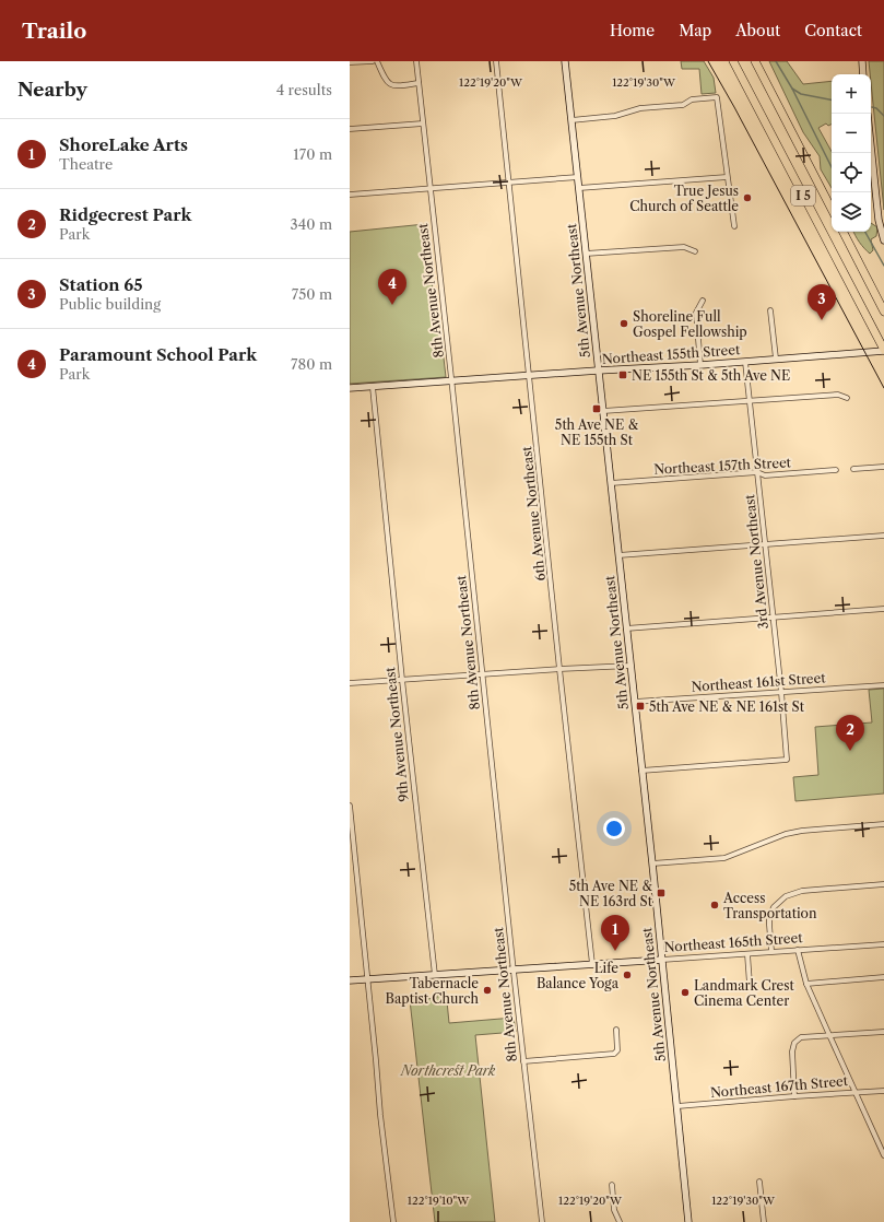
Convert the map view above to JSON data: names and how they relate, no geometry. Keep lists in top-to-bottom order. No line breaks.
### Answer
{"streets":{"highway":["I 5"],"street":["8th Avenue Northeast","5th Avenue Northeast","Northeast 155th Street","Northeast 157th Street","6th Avenue Northeast","3rd Avenue Northeast","Northeast 161st Street","9th Avenue Northeast","Northeast 165th Street","Northeast 167th Street"]},"crossings":[["I 5","Northeast 155th Street"],["8th Avenue Northeast","Northeast 155th Street"],["8th Avenue Northeast","Northeast 165th Street"],["5th Avenue Northeast","Northeast 155th Street"],["5th Avenue Northeast","Northeast 157th Street"],["5th Avenue Northeast","3rd Avenue Northeast"],["5th Avenue Northeast","Northeast 161st Street"],["5th Avenue Northeast","Northeast 165th Street"],["5th Avenue Northeast","Northeast 167th Street"],["Northeast 155th Street","6th Avenue Northeast"],["Northeast 155th Street","3rd Avenue Northeast"],["Northeast 155th Street","9th Avenue Northeast"],["Northeast 157th Street","3rd Avenue Northeast"],["6th Avenue Northeast","Northeast 165th Street"],["3rd Avenue Northeast","Northeast 161st Street"],["9th Avenue Northeast","Northeast 165th Street"]],"parks":["Northcrest Park"],"places":{"other":["True Jesus Church of Seattle","Shoreline Full Gospel Fellowship","Access Transportation","Life Balance Yoga","Tabernacle Baptist Church","Landmark Crest Cinema Center"],"transit":["NE 155th St & 5th Ave NE","5th Ave NE & NE 155th St","5th Ave NE & NE 161st St","5th Ave NE & NE 163rd St"]},"page":{"header":"Trailo","nav":["Home","Map","About","Contact"],"heading":["Nearby","4 results"],"map_buttons":["+","−"],"list":[{"mark":"1","name":"ShoreLake Arts","note":"Theatre","value":"170 m"},{"mark":"2","name":"Ridgecrest Park","note":"Park","value":"340 m"},{"mark":"3","name":"Station 65","note":"Public building","value":"750 m"},{"mark":"4","name":"Paramount School Park","note":"Park","value":"780 m"}],"pins":["4","3","2","1"]},"coordinates":["122°19'20\"W","122°19'30\"W","122°19'10\"W"]}
